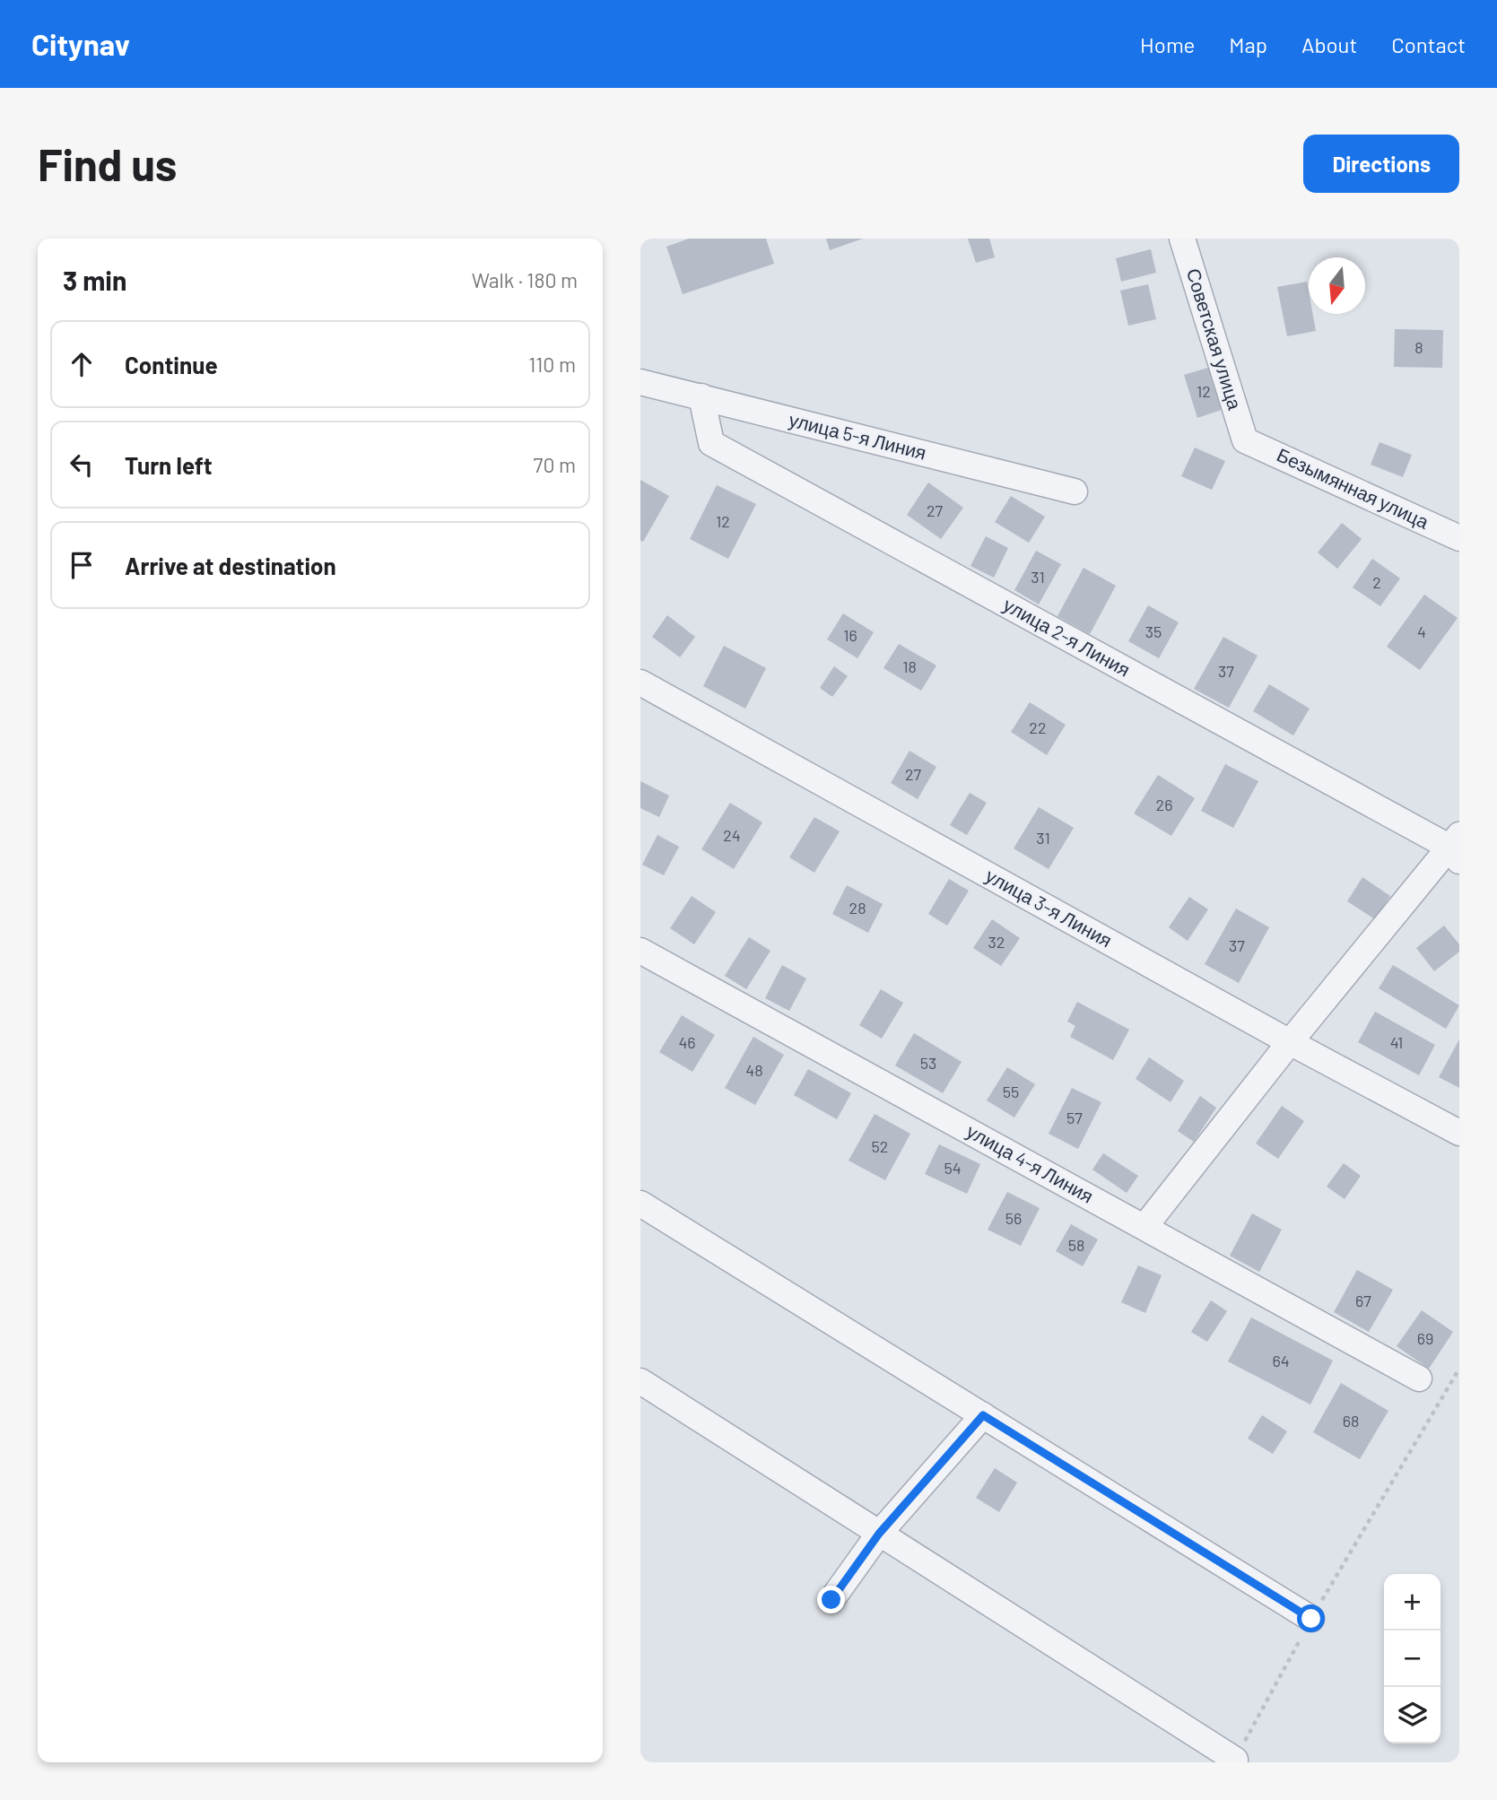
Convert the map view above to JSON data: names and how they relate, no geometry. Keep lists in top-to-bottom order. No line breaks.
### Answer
{"streets":{"street":["Советская улица","улица 5-я Линия","Безымянная улица","улица 2-я Линия","улица 3-я Линия","улица 4-я Линия"]},"crossings":[["Советская улица","Безымянная улица"],["улица 5-я Линия","улица 2-я Линия"]],"house_numbers":["8","12","27","12","31","2","35","4","16","18","37","22","27","26","24","31","28","32","37","46","41","53","48","55","57","52","54","56","58","67","69","64","68"],"north":"bottom","page":{"header":"Citynav","nav":["Home","Map","About","Contact"],"buttons":"Directions","title":"Find us","heading":["3 min","Walk · 180 m"],"list":[["Continue","110 m"],["Turn left","70 m"],"Arrive at destination"],"map_buttons":["+","−"]}}
